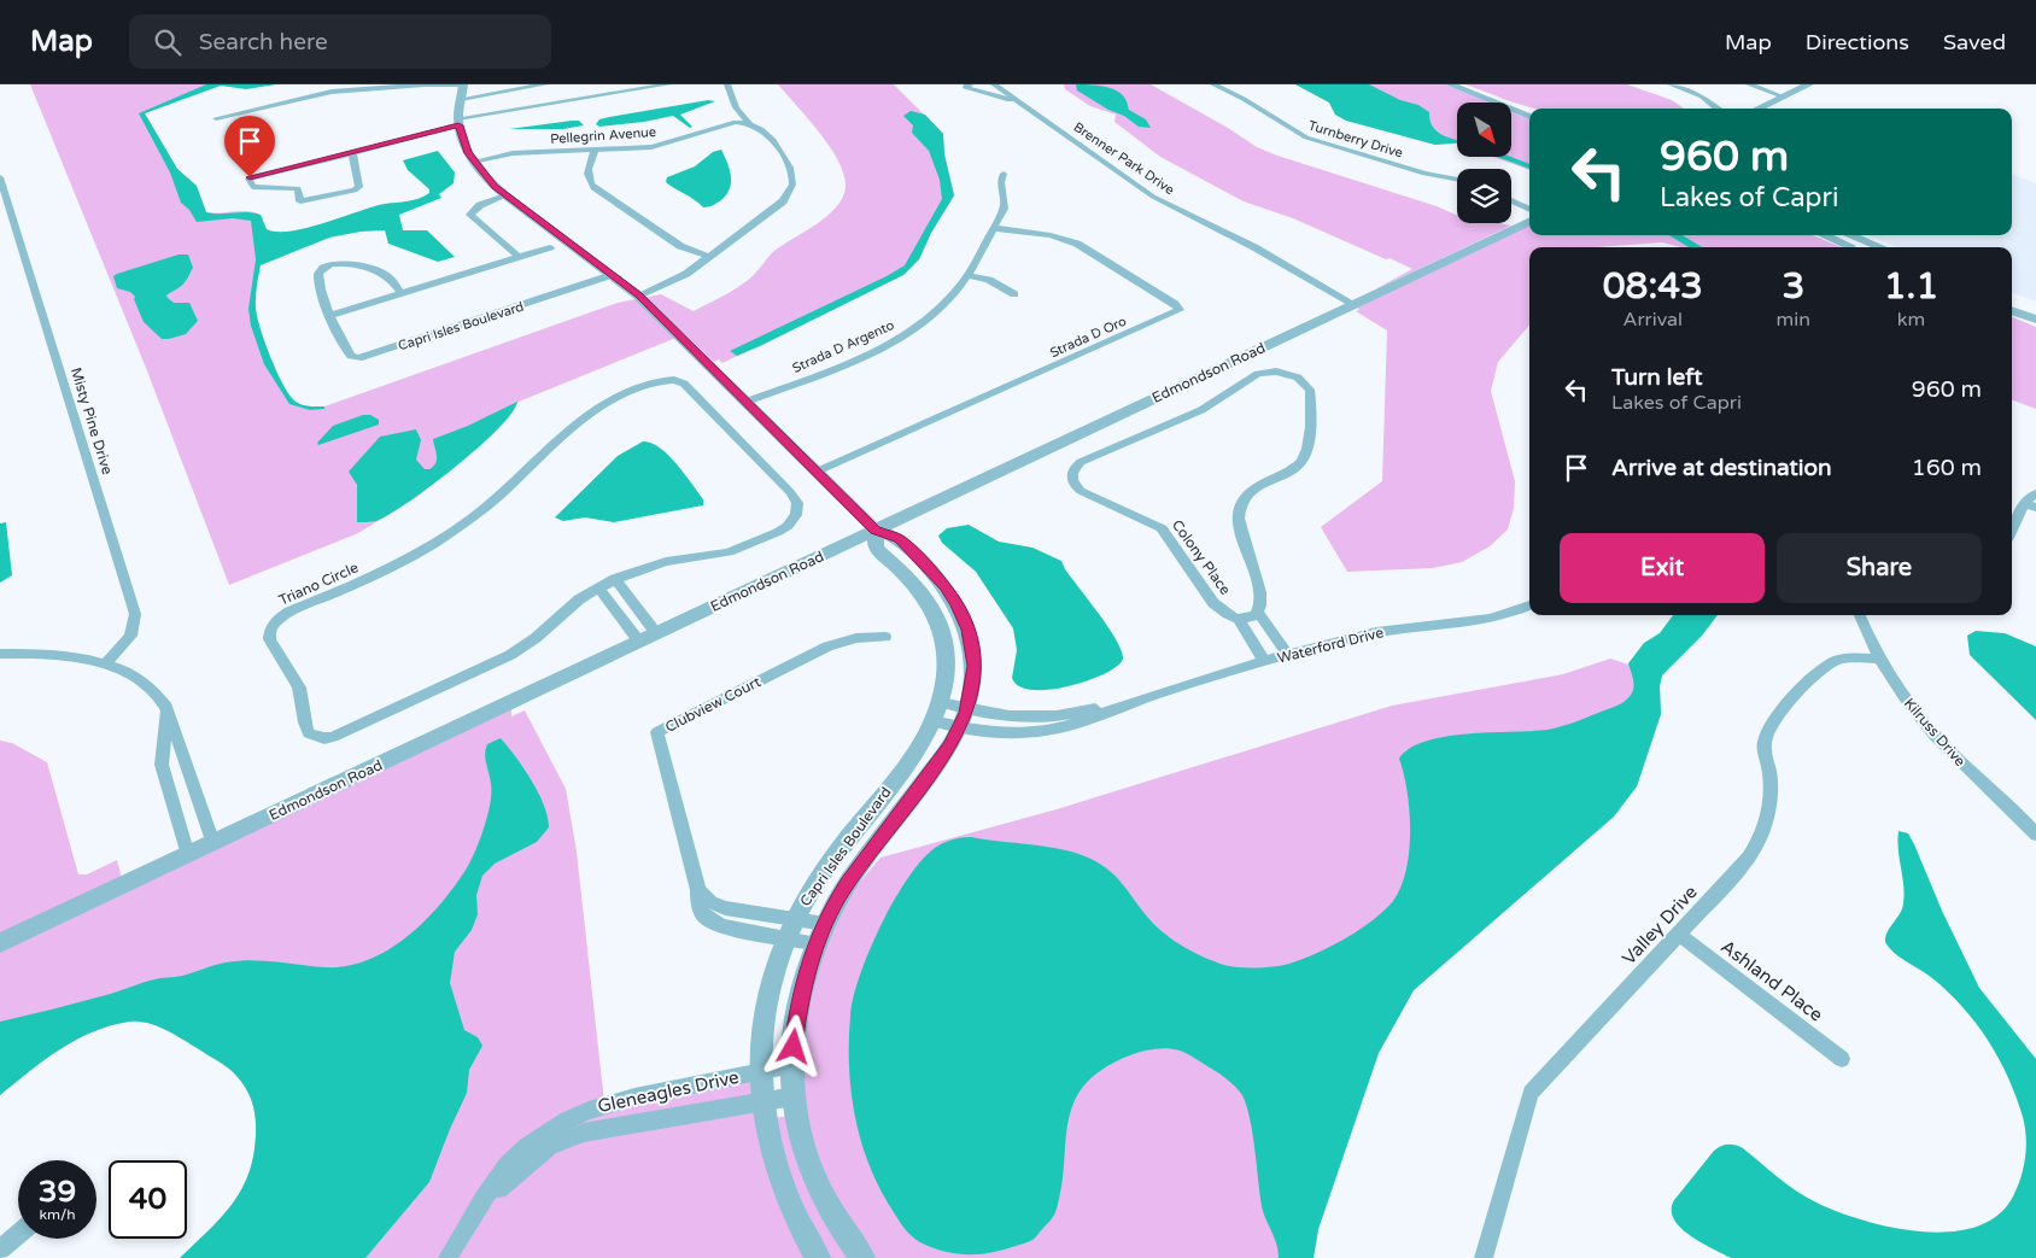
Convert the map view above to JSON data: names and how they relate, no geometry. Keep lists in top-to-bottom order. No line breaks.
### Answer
{"streets":{"street":["Pellegrin Avenue","Turnberry Drive","Brenner Park Drive","Capri Isles Boulevard","Strada D Oro","Strada D Argento","Edmondson Road","Misty Pine Drive","Colony Place","Triano Circle","Waterford Drive","Clubview Court","Kilruss Drive","Valley Drive","Ashland Place","Gleneagles Drive"]},"crossings":[["Pellegrin Avenue","Capri Isles Boulevard"],["Brenner Park Drive","Edmondson Road"],["Capri Isles Boulevard","Strada D Oro"],["Capri Isles Boulevard","Strada D Argento"],["Capri Isles Boulevard","Edmondson Road"],["Capri Isles Boulevard","Waterford Drive"],["Capri Isles Boulevard","Clubview Court"],["Capri Isles Boulevard","Gleneagles Drive"],["Strada D Oro","Strada D Argento"],["Colony Place","Waterford Drive"],["Kilruss Drive","Valley Drive"],["Valley Drive","Ashland Place"]],"north":"bottom right","page":{"header":"Map","search":"Search here","nav":["Map","Directions","Saved"],"turn":["960 m","Lakes of Capri"],"eta":["08:43","Arrival","3","min","1.1","km"],"list":[{"name":"Turn left","note":"Lakes of Capri","value":"960 m"},{"name":"Arrive at destination","value":"160 m"}],"buttons":["Exit","Share"],"speed":"39 km/h","limit":"40"}}
